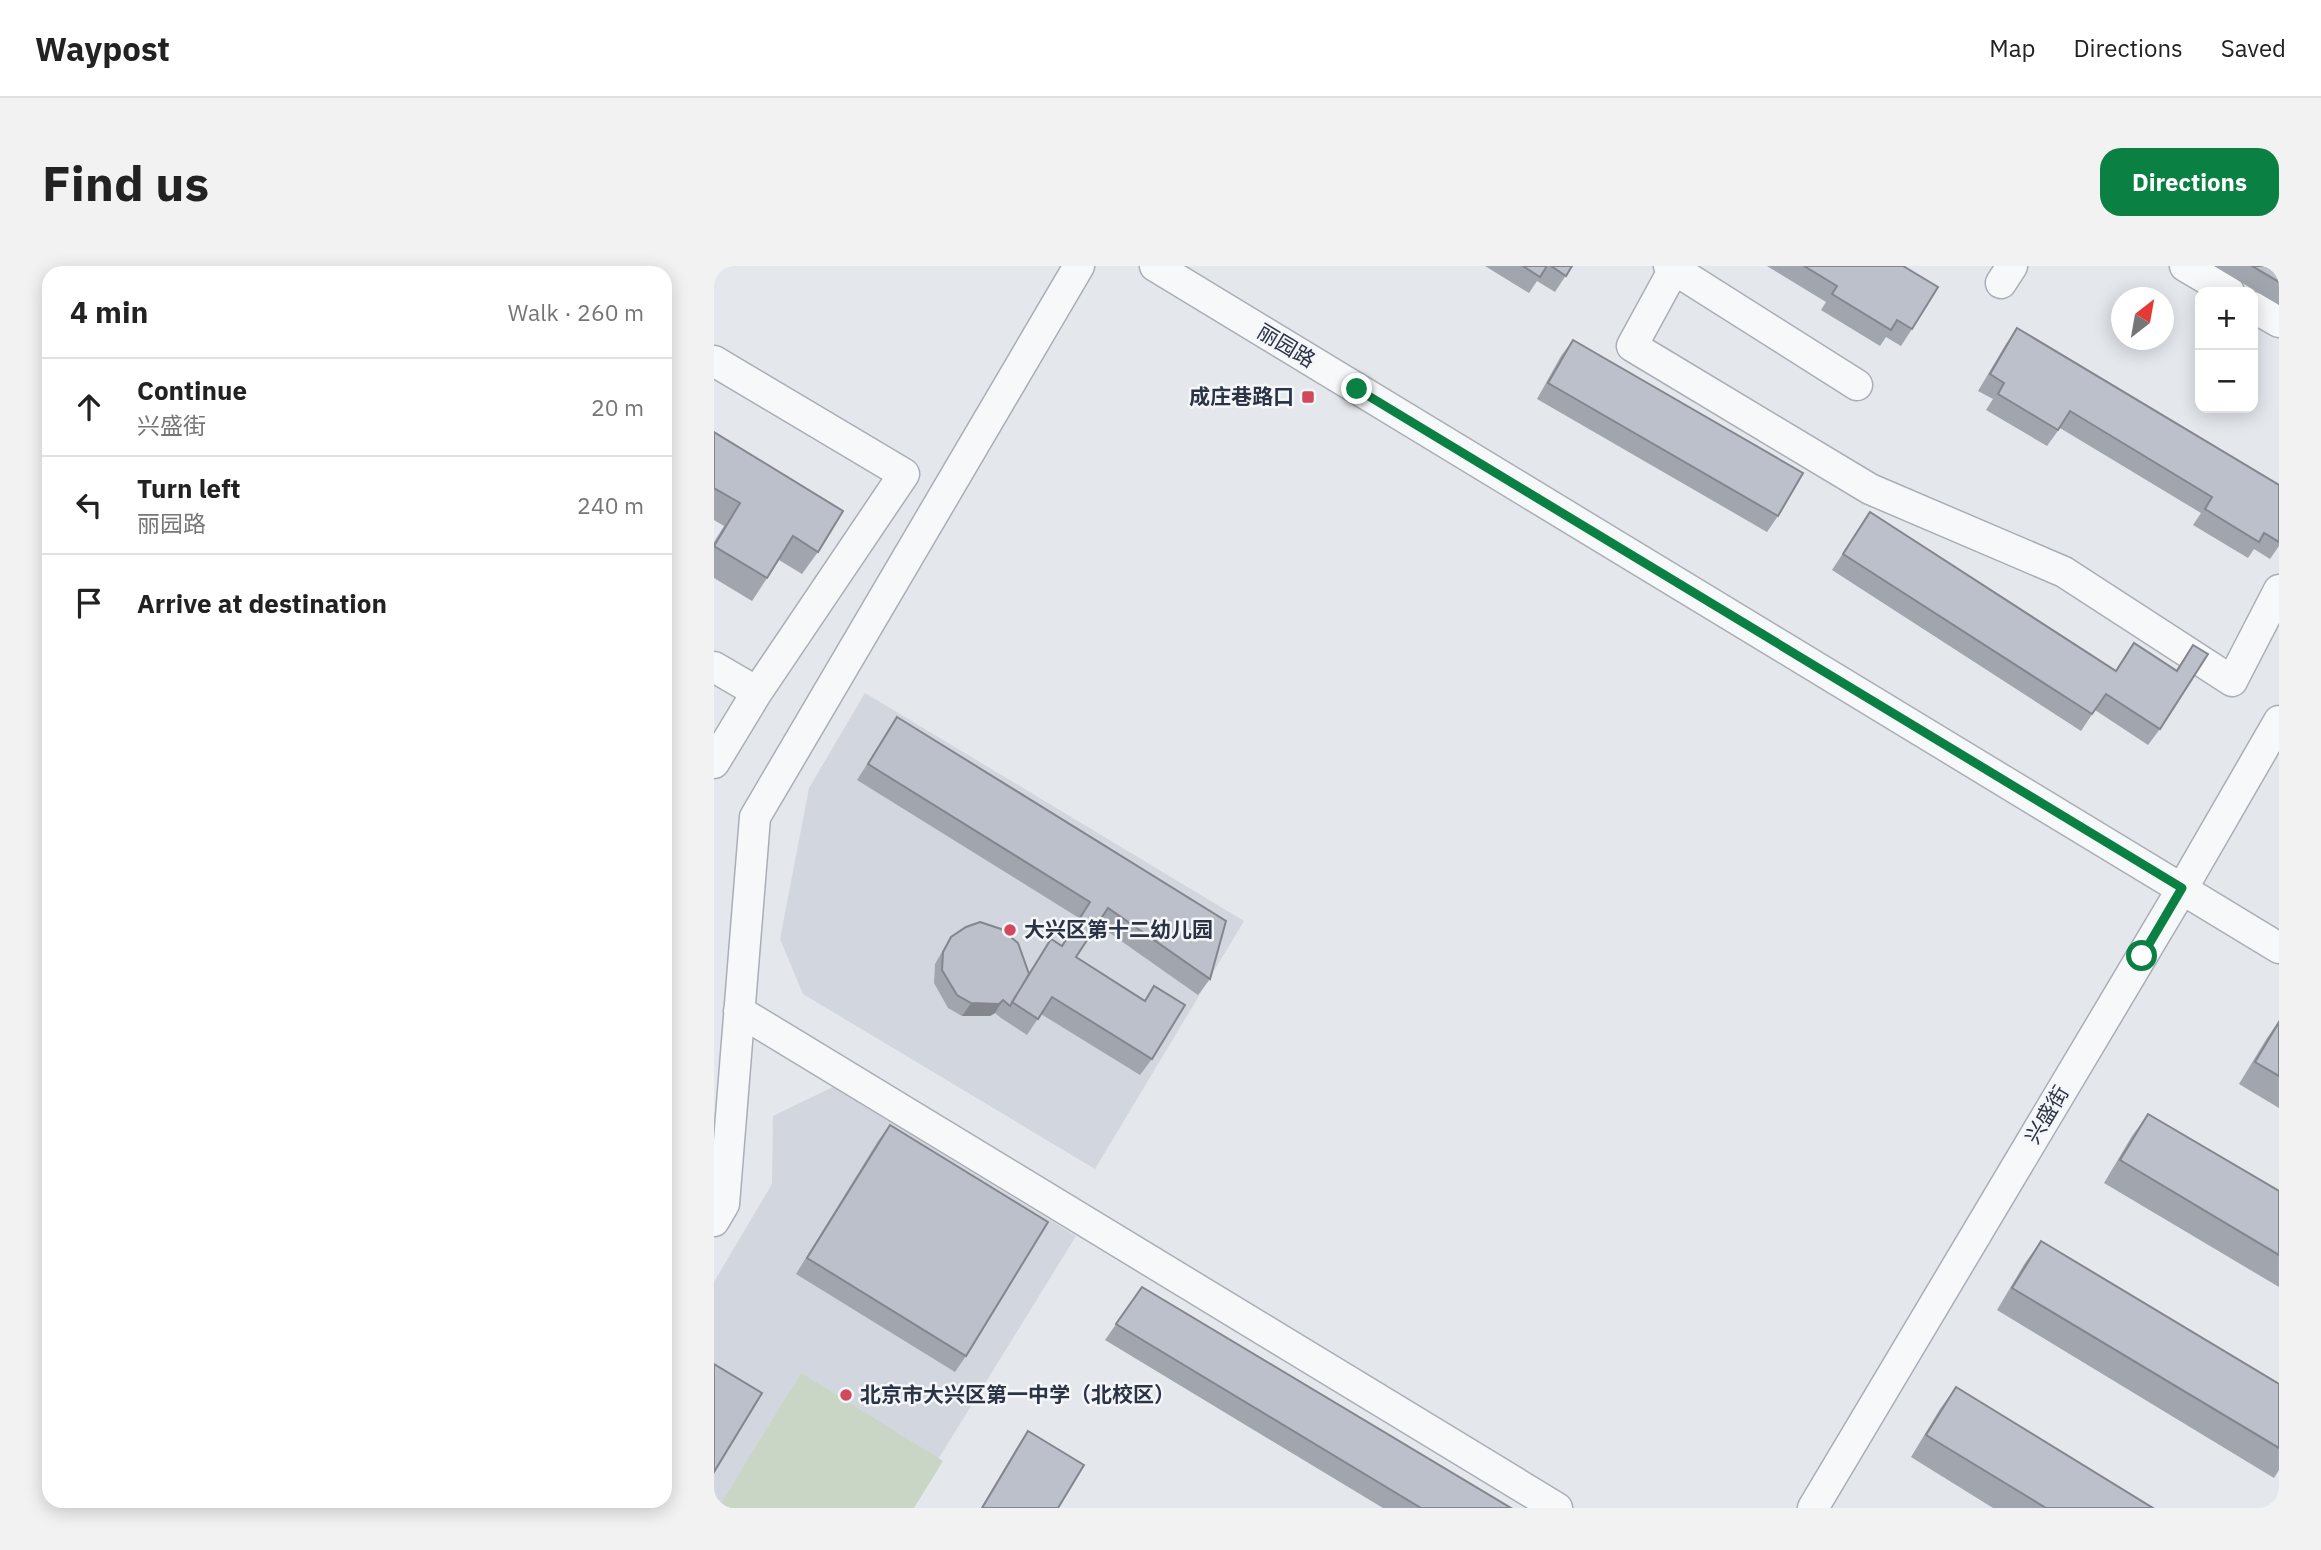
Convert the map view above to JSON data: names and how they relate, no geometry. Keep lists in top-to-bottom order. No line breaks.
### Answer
{"streets":{"street":["丽园路","兴盛街"]},"crossings":[["丽园路","兴盛街"]],"places":{"transit":["成庄巷路口"],"other":["大兴区第十二幼儿园","北京市大兴区第一中学（北校区）"]},"north":"top right","page":{"header":"Waypost","nav":["Map","Directions","Saved"],"buttons":"Directions","title":"Find us","heading":["4 min","Walk · 260 m"],"map_buttons":["+","−"],"list":[["Continue","兴盛街","20 m"],["Turn left","丽园路","240 m"],"Arrive at destination"]}}
